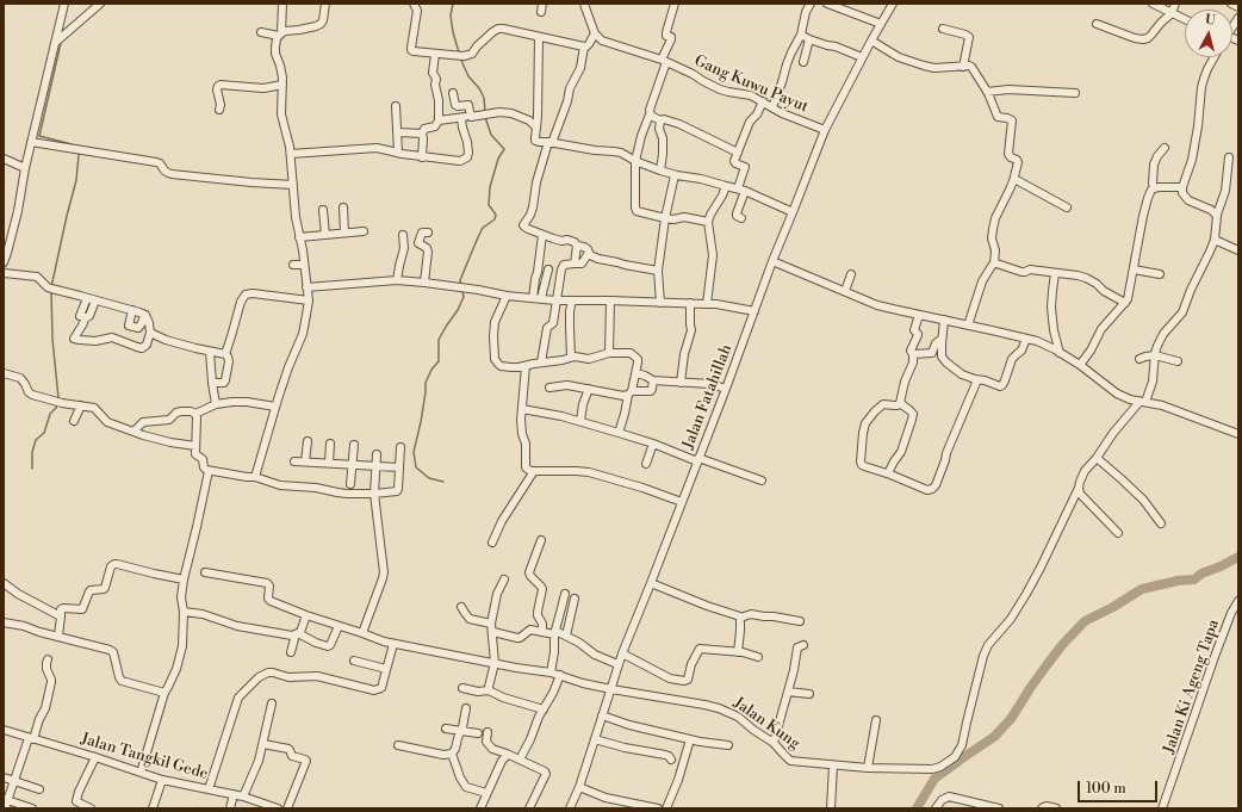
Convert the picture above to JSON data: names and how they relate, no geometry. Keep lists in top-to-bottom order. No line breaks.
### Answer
{"streets":{"street":["Gang Kuwu Payut","Jalan Fatahillah","Jalan Ki Ageng Tapa","Jalan Kung","Jalan Tangkil Gede"]},"crossings":[["Gang Kuwu Payut","Jalan Fatahillah"],["Jalan Fatahillah","Jalan Kung"]],"scale_bar":"100 m","north":"top"}
